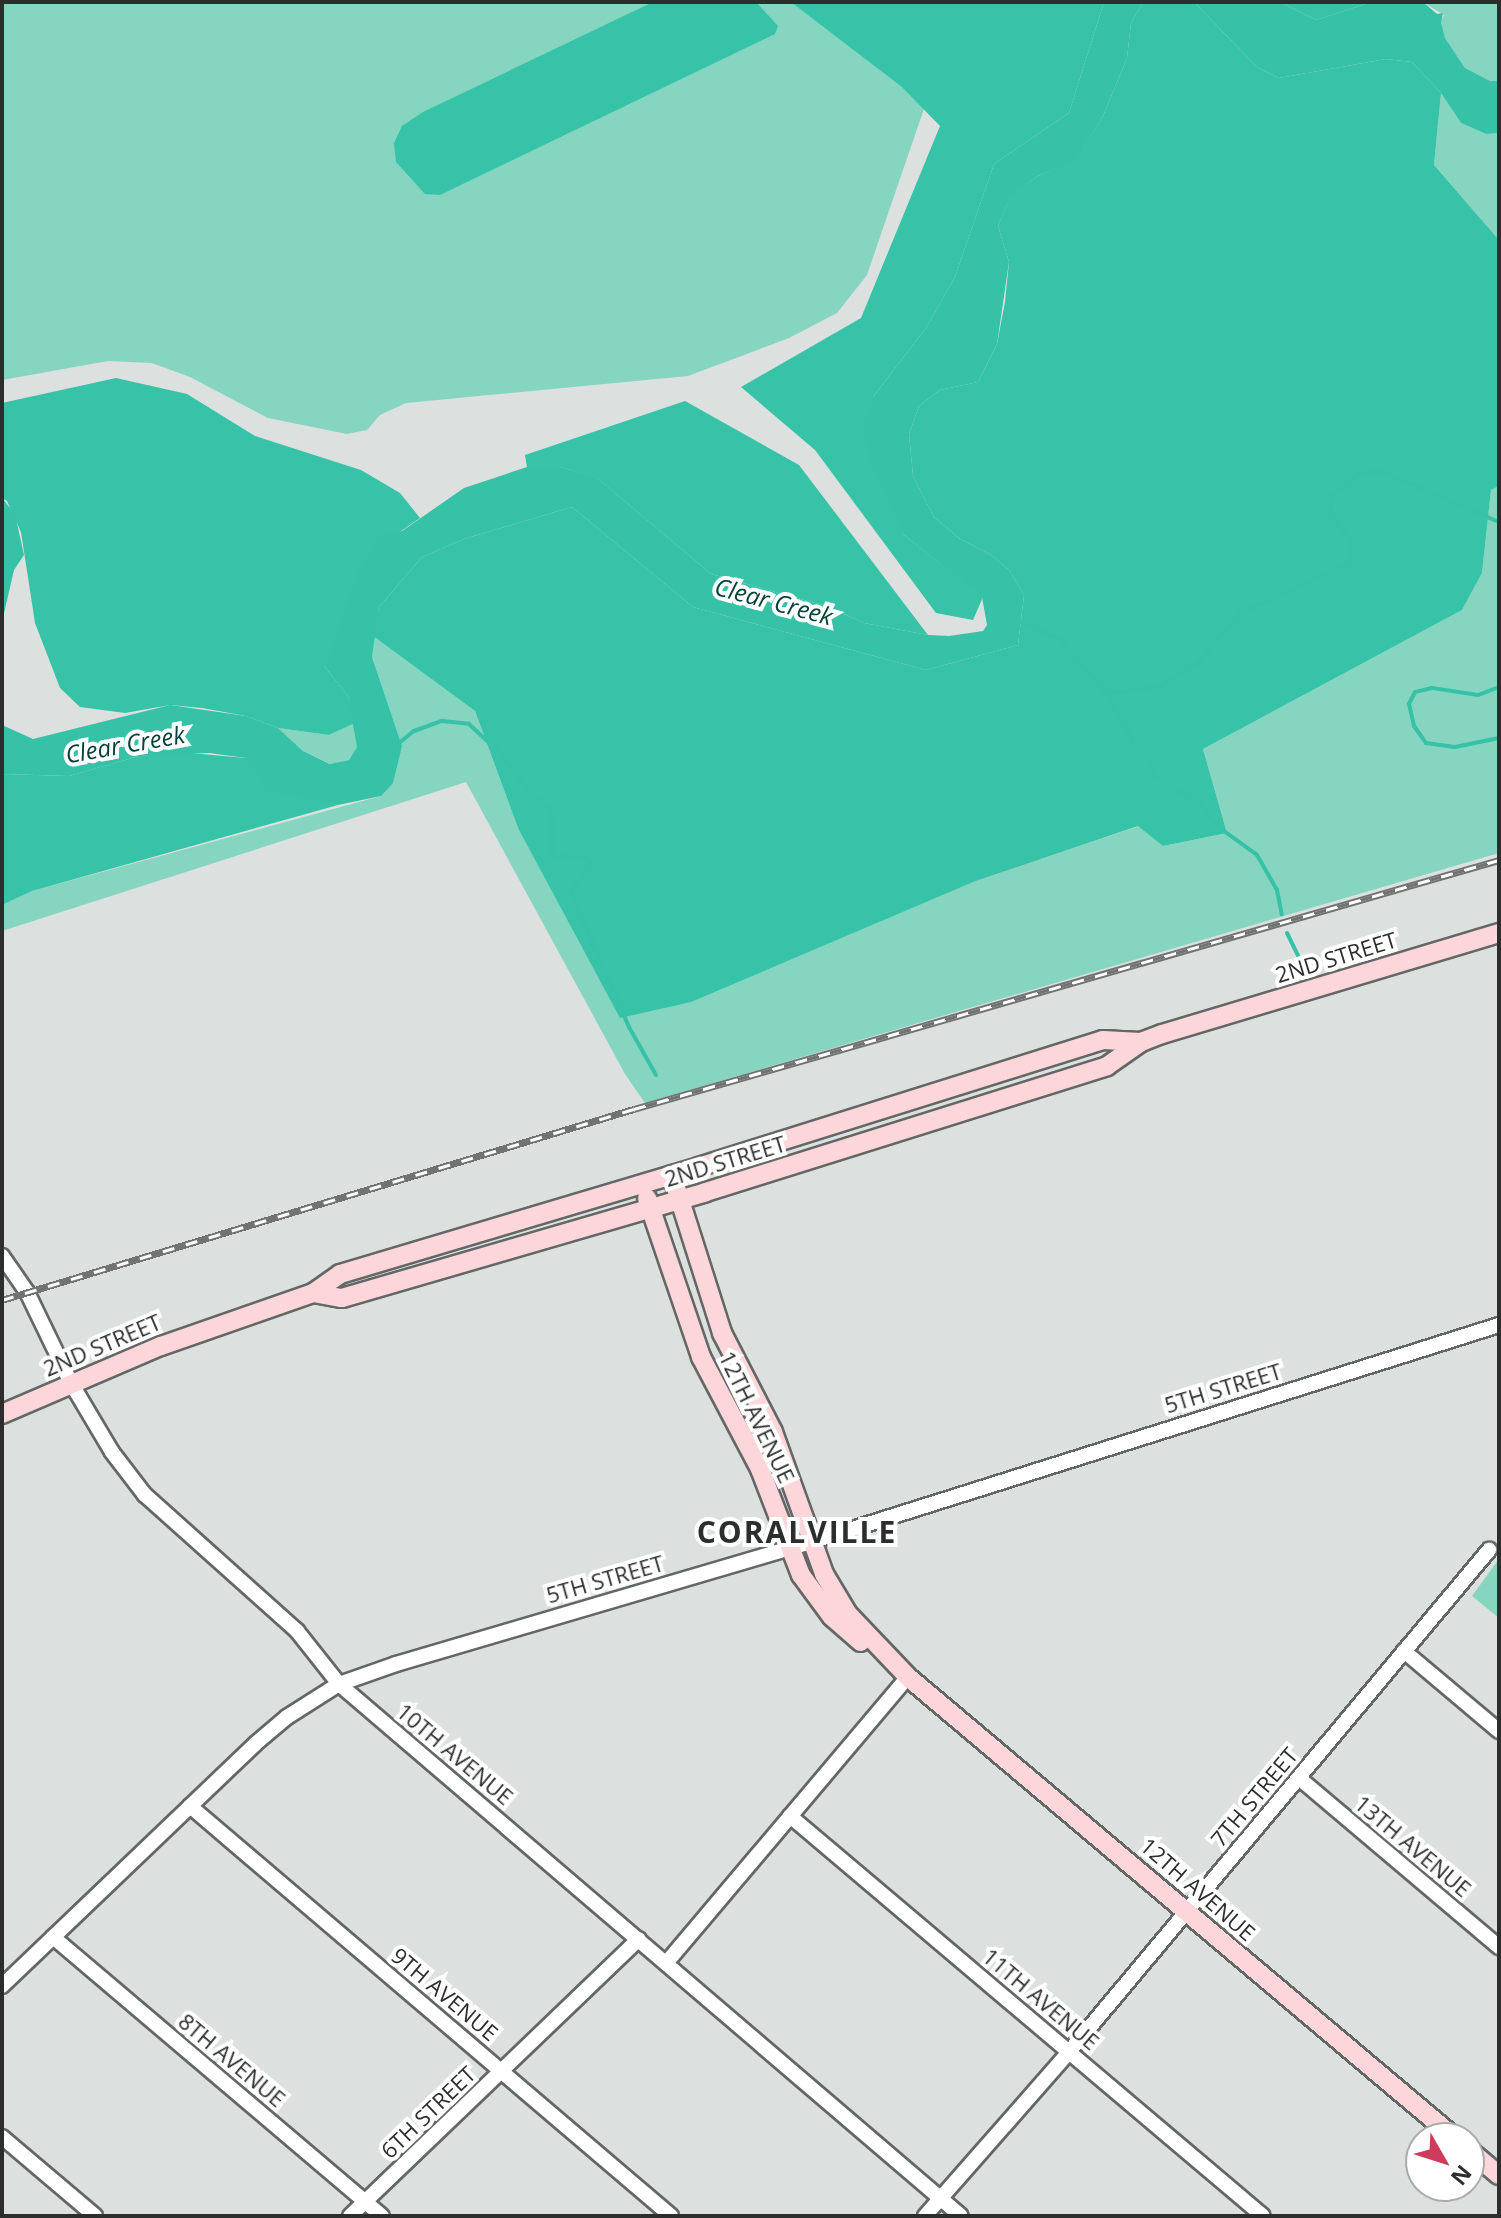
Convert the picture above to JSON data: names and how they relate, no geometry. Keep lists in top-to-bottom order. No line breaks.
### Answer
{"streets":{"main road":["2ND STREET","12TH AVENUE"],"street":["5TH STREET","10TH AVENUE","7TH STREET","13TH AVENUE","9TH AVENUE","11TH AVENUE","8TH AVENUE","6TH STREET"]},"crossings":[["2ND STREET","12TH AVENUE"],["2ND STREET","10TH AVENUE"],["5TH STREET","12TH AVENUE"],["5TH STREET","10TH AVENUE"],["5TH STREET","9TH AVENUE"],["5TH STREET","8TH AVENUE"],["12TH AVENUE","7TH STREET"],["10TH AVENUE","7TH STREET"],["10TH AVENUE","6TH STREET"],["7TH STREET","13TH AVENUE"],["7TH STREET","11TH AVENUE"],["9TH AVENUE","6TH STREET"],["8TH AVENUE","6TH STREET"]],"districts":["CORALVILLE"],"water":["Clear Creek"],"north":"bottom right"}
